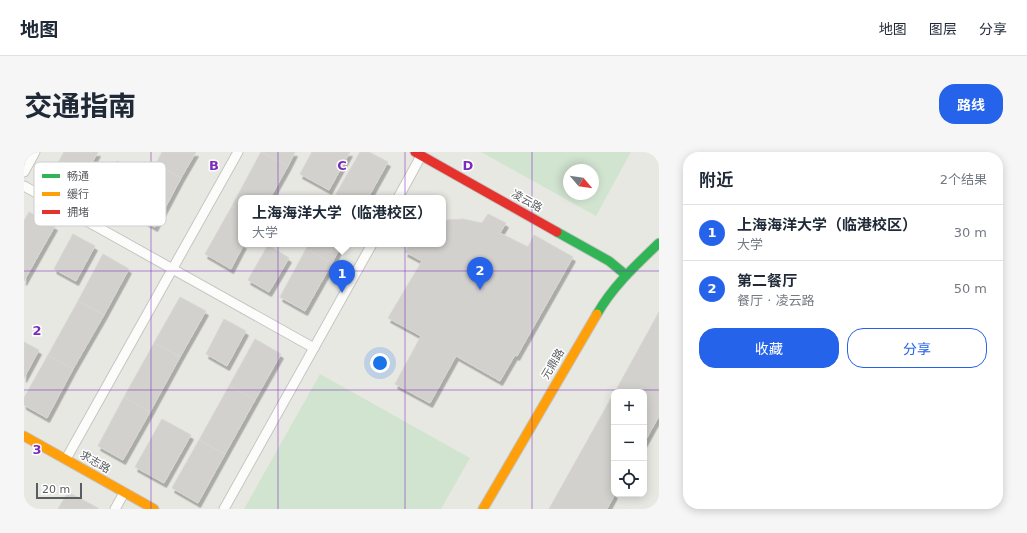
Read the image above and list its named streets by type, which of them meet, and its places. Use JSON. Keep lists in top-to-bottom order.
{
  "streets": {
    "street": ["凌云路", "元鼎路", "求志路"]
  },
  "crossings": [
    ["凌云路", "元鼎路"]
  ],
  "legend": ["畅通", "缓行", "拥堵"],
  "scale_bar": "20 m",
  "north": "bottom right",
  "page": {
    "header": "地图",
    "nav": ["地图", "图层", "分享"],
    "title": "交通指南",
    "buttons": [
      "路线",
      ["收藏", "分享"]
    ],
    "heading": ["附近", "2个结果"],
    "popup": ["上海海洋大学（临港校区）", "大学"],
    "list": [
      {
        "mark": "1",
        "name": "上海海洋大学（临港校区）",
        "note": "大学",
        "value": "30 m"
      },
      {
        "mark": "2",
        "name": "第二餐厅",
        "note": "餐厅 · 凌云路",
        "value": "50 m"
      }
    ],
    "pins": ["2", "1"],
    "map_buttons": ["+", "−"],
    "scale": "20 m"
  },
  "grid": {
    "columns": ["B", "C", "D"],
    "rows": ["2", "3"]
  }
}
